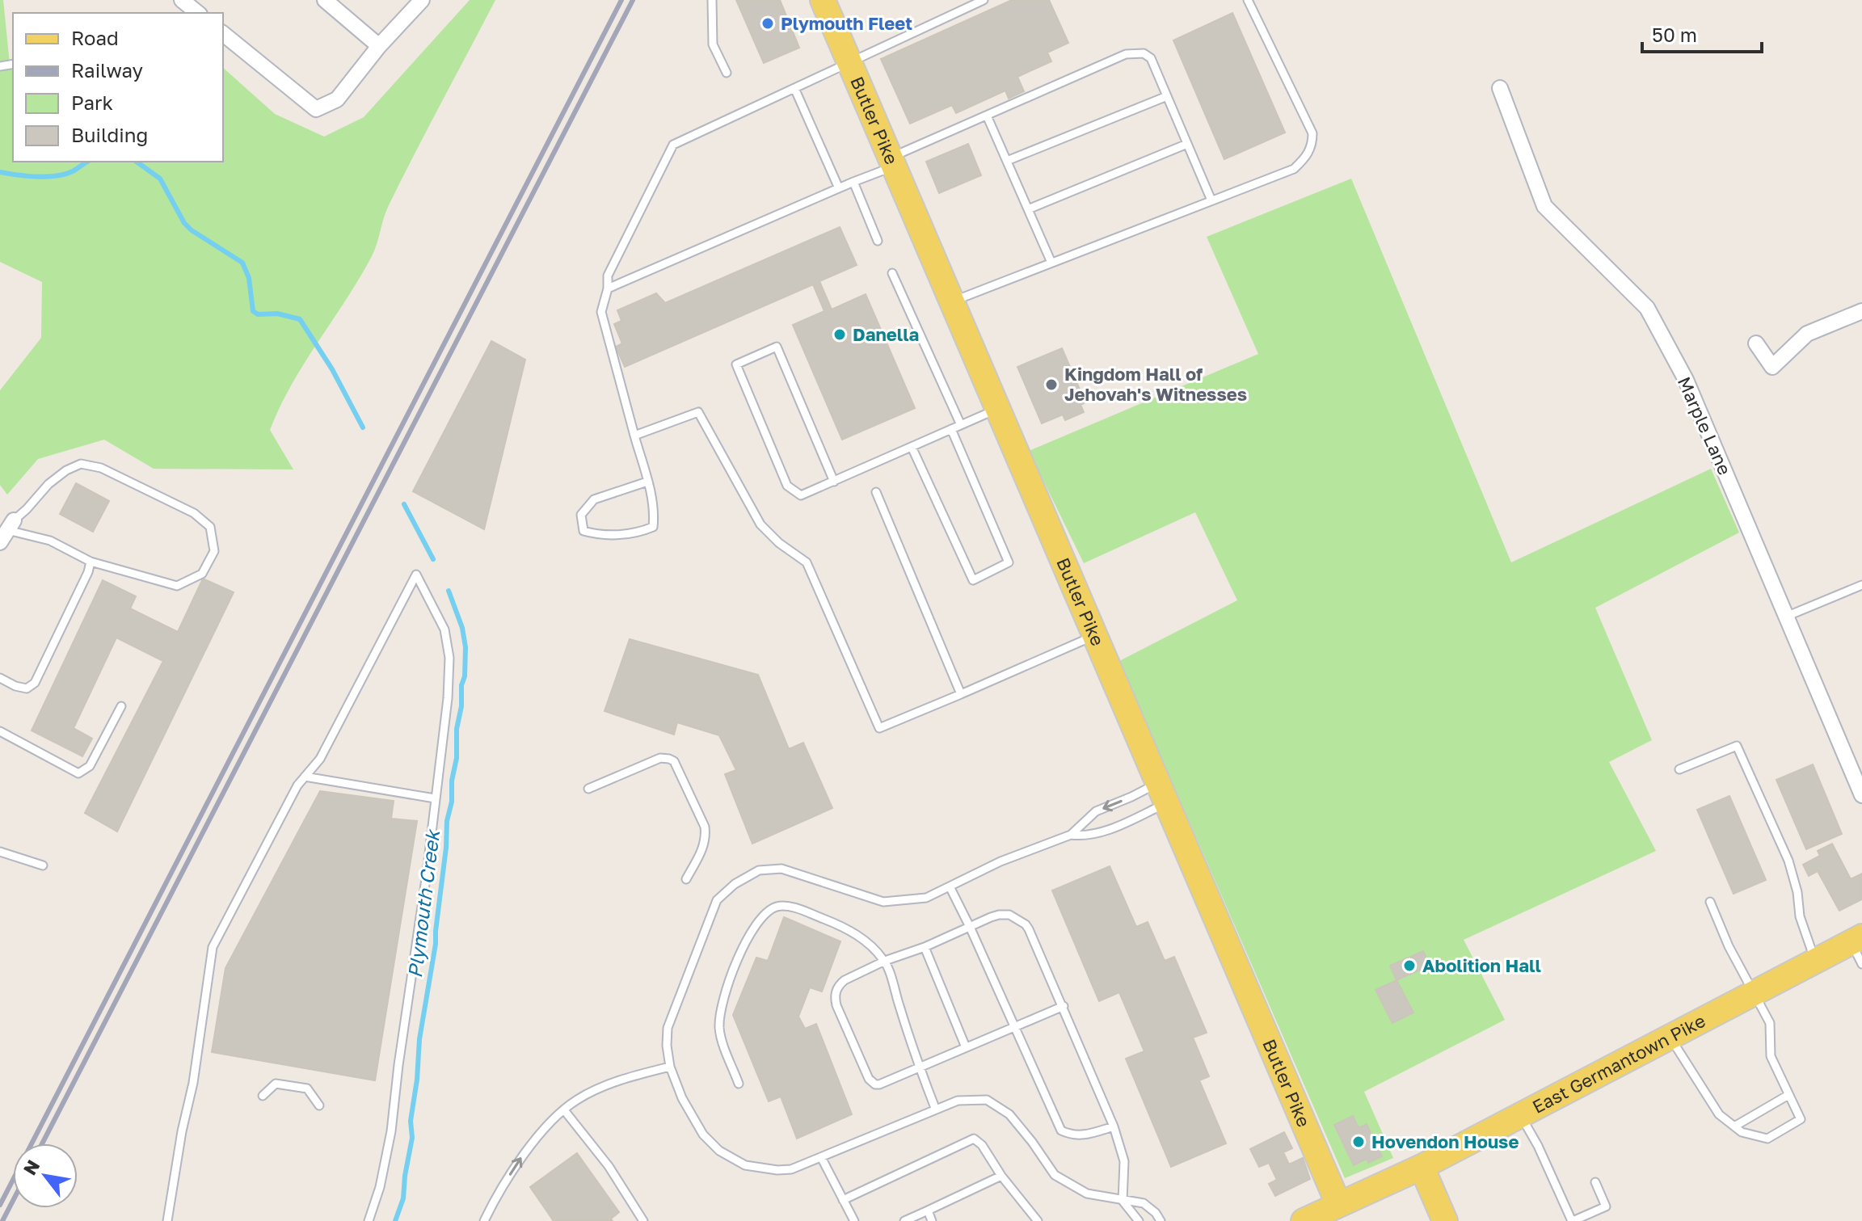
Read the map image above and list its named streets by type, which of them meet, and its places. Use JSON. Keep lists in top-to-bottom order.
{
  "streets": {
    "main road": ["Butler Pike", "East Germantown Pike"],
    "street": ["Marple Lane"]
  },
  "crossings": [
    ["Butler Pike", "East Germantown Pike"]
  ],
  "water": ["Plymouth Creek"],
  "places": [
    "Plymouth Fleet",
    "Danella",
    "Kingdom Hall of Jehovah's Witnesses",
    "Abolition Hall",
    "Hovendon House"
  ],
  "legend": [
    "Road",
    "Railway",
    "Park",
    "Building"
  ],
  "scale_bar": "50 m",
  "north": "top left"
}
